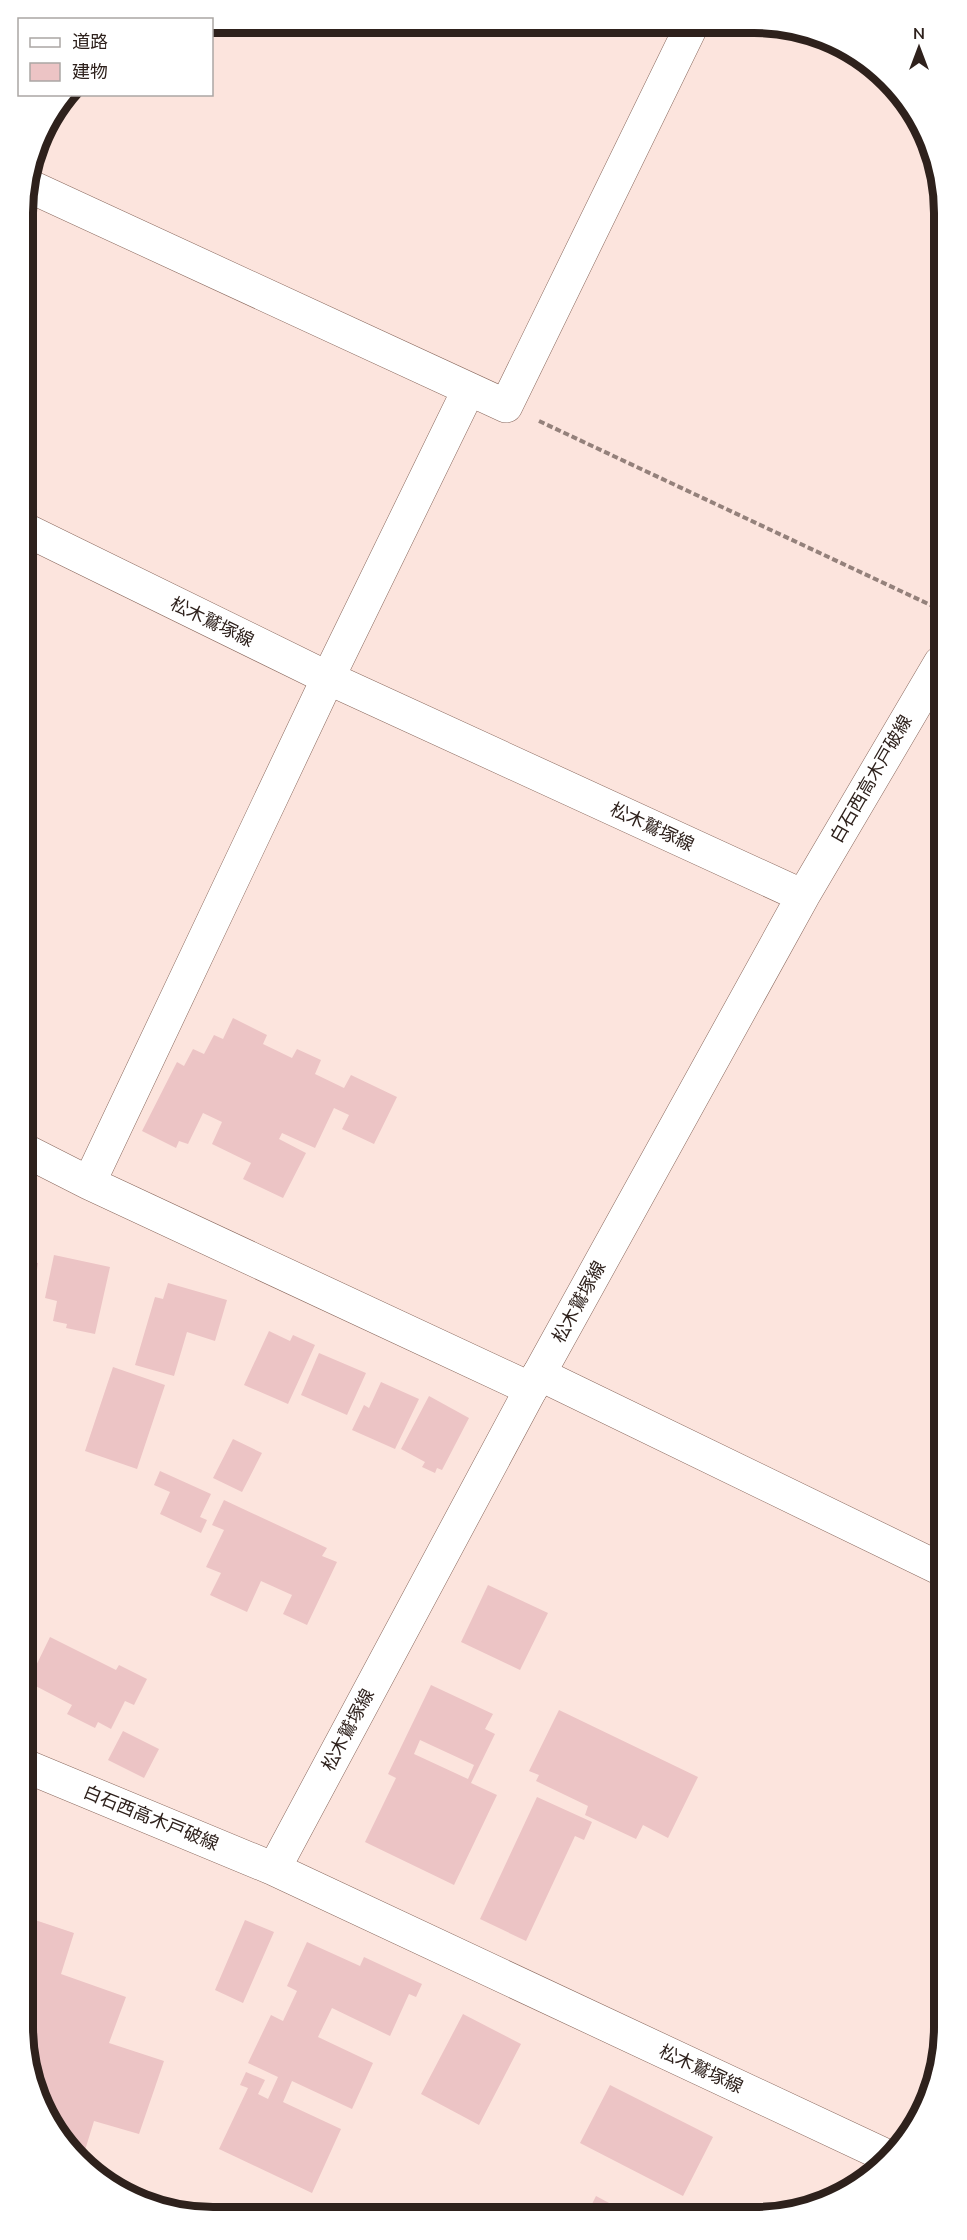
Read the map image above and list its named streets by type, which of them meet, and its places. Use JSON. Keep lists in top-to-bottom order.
{
  "streets": {
    "main road": ["松木鷲塚線", "白石西高木戸破線"]
  },
  "crossings": [
    ["松木鷲塚線", "白石西高木戸破線"]
  ],
  "legend": ["道路", "建物"],
  "north": "top"
}
